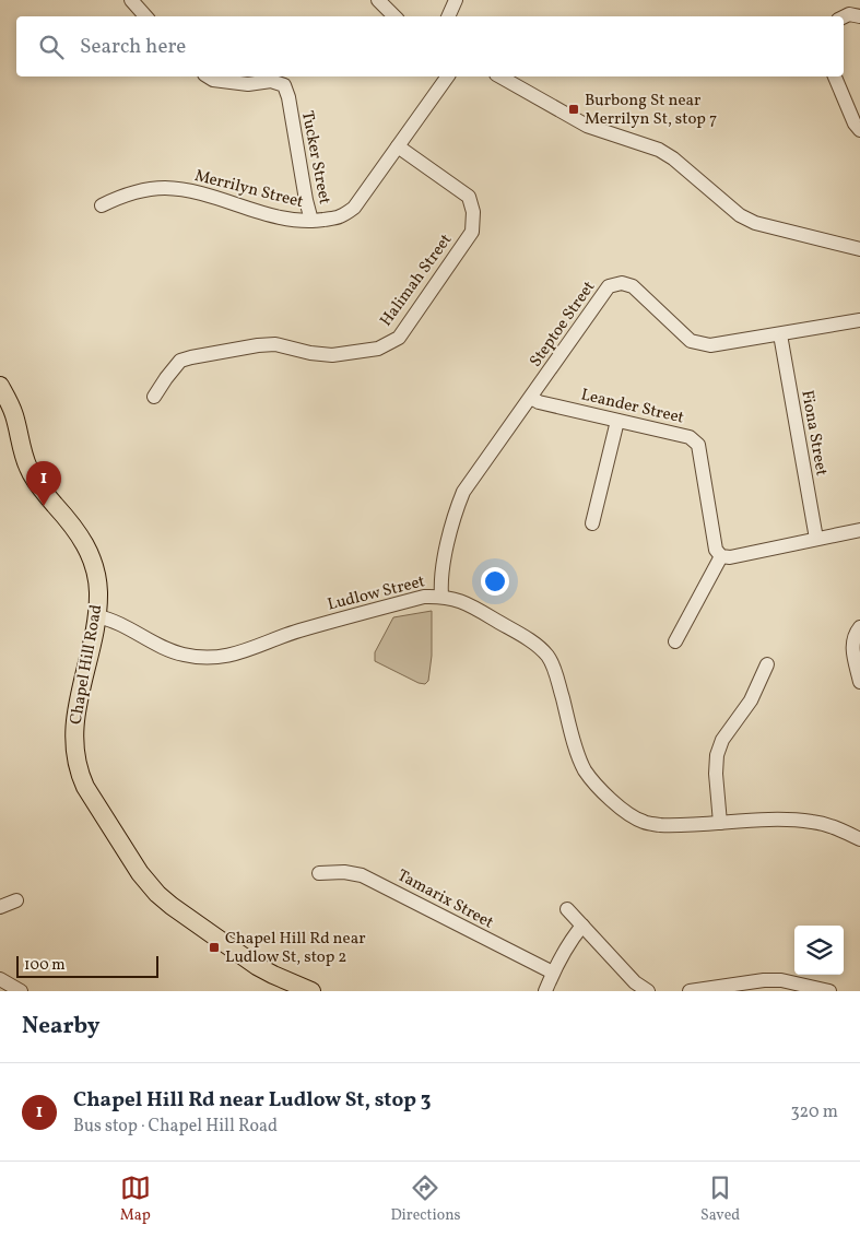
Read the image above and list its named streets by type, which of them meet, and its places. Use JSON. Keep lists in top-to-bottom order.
{
  "streets": {
    "main road": ["Chapel Hill Road"],
    "street": [
      "Tucker Street",
      "Merrilyn Street",
      "Halimah Street",
      "Steptoe Street",
      "Leander Street",
      "Fiona Street",
      "Ludlow Street",
      "Tamarix Street"
    ]
  },
  "crossings": [
    ["Tucker Street", "Merrilyn Street"],
    ["Merrilyn Street", "Halimah Street"],
    ["Steptoe Street", "Leander Street"],
    ["Steptoe Street", "Fiona Street"],
    ["Steptoe Street", "Ludlow Street"],
    ["Ludlow Street", "Chapel Hill Road"]
  ],
  "places": {
    "transit": ["Burbong St near Merrilyn St, stop 7", "Chapel Hill Rd near Ludlow St, stop 2"]
  },
  "scale_bar": "100 m",
  "page": {
    "search": "Search here",
    "pins": "1",
    "scale": "100 m",
    "heading": "Nearby",
    "list": [
      {
        "mark": "1",
        "name": "Chapel Hill Rd near Ludlow St, stop 3",
        "note": "Bus stop · Chapel Hill Road",
        "value": "320 m"
      }
    ],
    "nav": ["Map", "Directions", "Saved"]
  }
}
